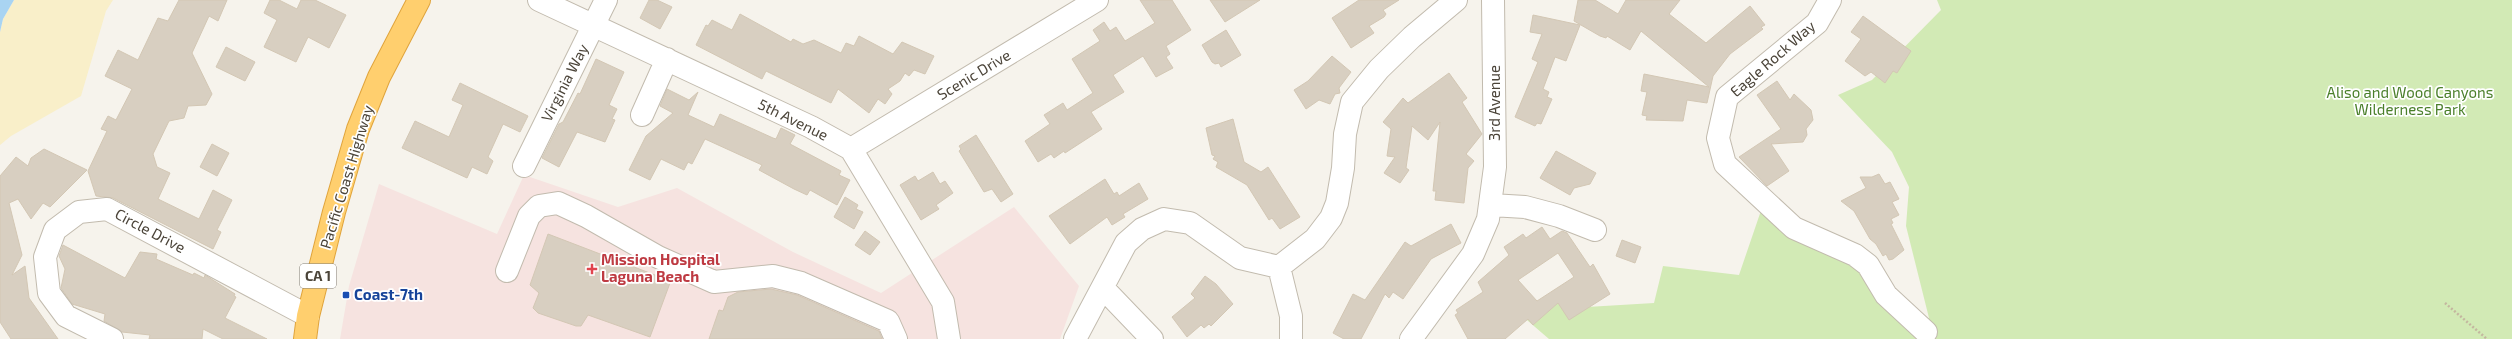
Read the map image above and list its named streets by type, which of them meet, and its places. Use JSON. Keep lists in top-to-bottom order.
{
  "streets": {
    "highway": ["Pacific Coast Highway", "CA 1"],
    "street": [
      "Eagle Rock Way",
      "Scenic Drive",
      "Virginia Way",
      "3rd Avenue",
      "5th Avenue",
      "Circle Drive"
    ]
  },
  "crossings": [
    ["Scenic Drive", "5th Avenue"],
    ["Virginia Way", "5th Avenue"],
    ["Pacific Coast Highway", "Circle Drive"]
  ],
  "parks": ["Aliso and Wood Canyons Wilderness Park"],
  "places": {
    "health": ["Mission Hospital Laguna Beach"],
    "transit": ["Coast-7th"]
  }
}
